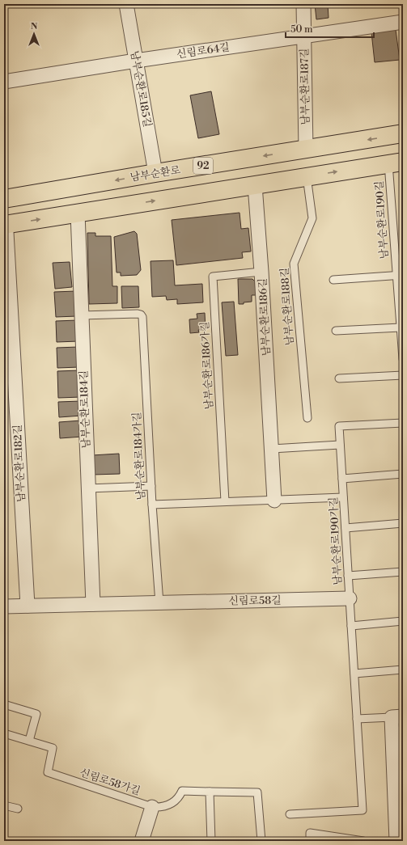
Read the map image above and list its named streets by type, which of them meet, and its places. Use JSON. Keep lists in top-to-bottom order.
{
  "streets": {
    "main road": ["92", "남부순환로"],
    "street": [
      "신림로64길",
      "남부순환로187길",
      "남부순환로185길",
      "남부순환로186길",
      "남부순환로184길",
      "남부순환로182길",
      "신림로58길"
    ],
    "lane": [
      "남부순환로190길",
      "남부순환로188길",
      "남부순환로186가길",
      "남부순환로184가길",
      "남부순환로190가길",
      "신림로58가길"
    ]
  },
  "crossings": [
    ["신림로64길", "남부순환로187길"],
    ["신림로64길", "남부순환로185길"],
    ["남부순환로187길", "남부순환로"],
    ["남부순환로185길", "남부순환로"],
    ["남부순환로186길", "남부순환로186가길"],
    ["남부순환로186길", "남부순환로184가길"],
    ["남부순환로186가길", "남부순환로184가길"],
    ["남부순환로184길", "남부순환로184가길"],
    ["남부순환로184길", "신림로58길"],
    ["남부순환로184가길", "남부순환로190가길"],
    ["남부순환로182길", "신림로58길"],
    ["남부순환로190가길", "신림로58길"]
  ],
  "scale_bar": "50 m",
  "north": "top"
}
